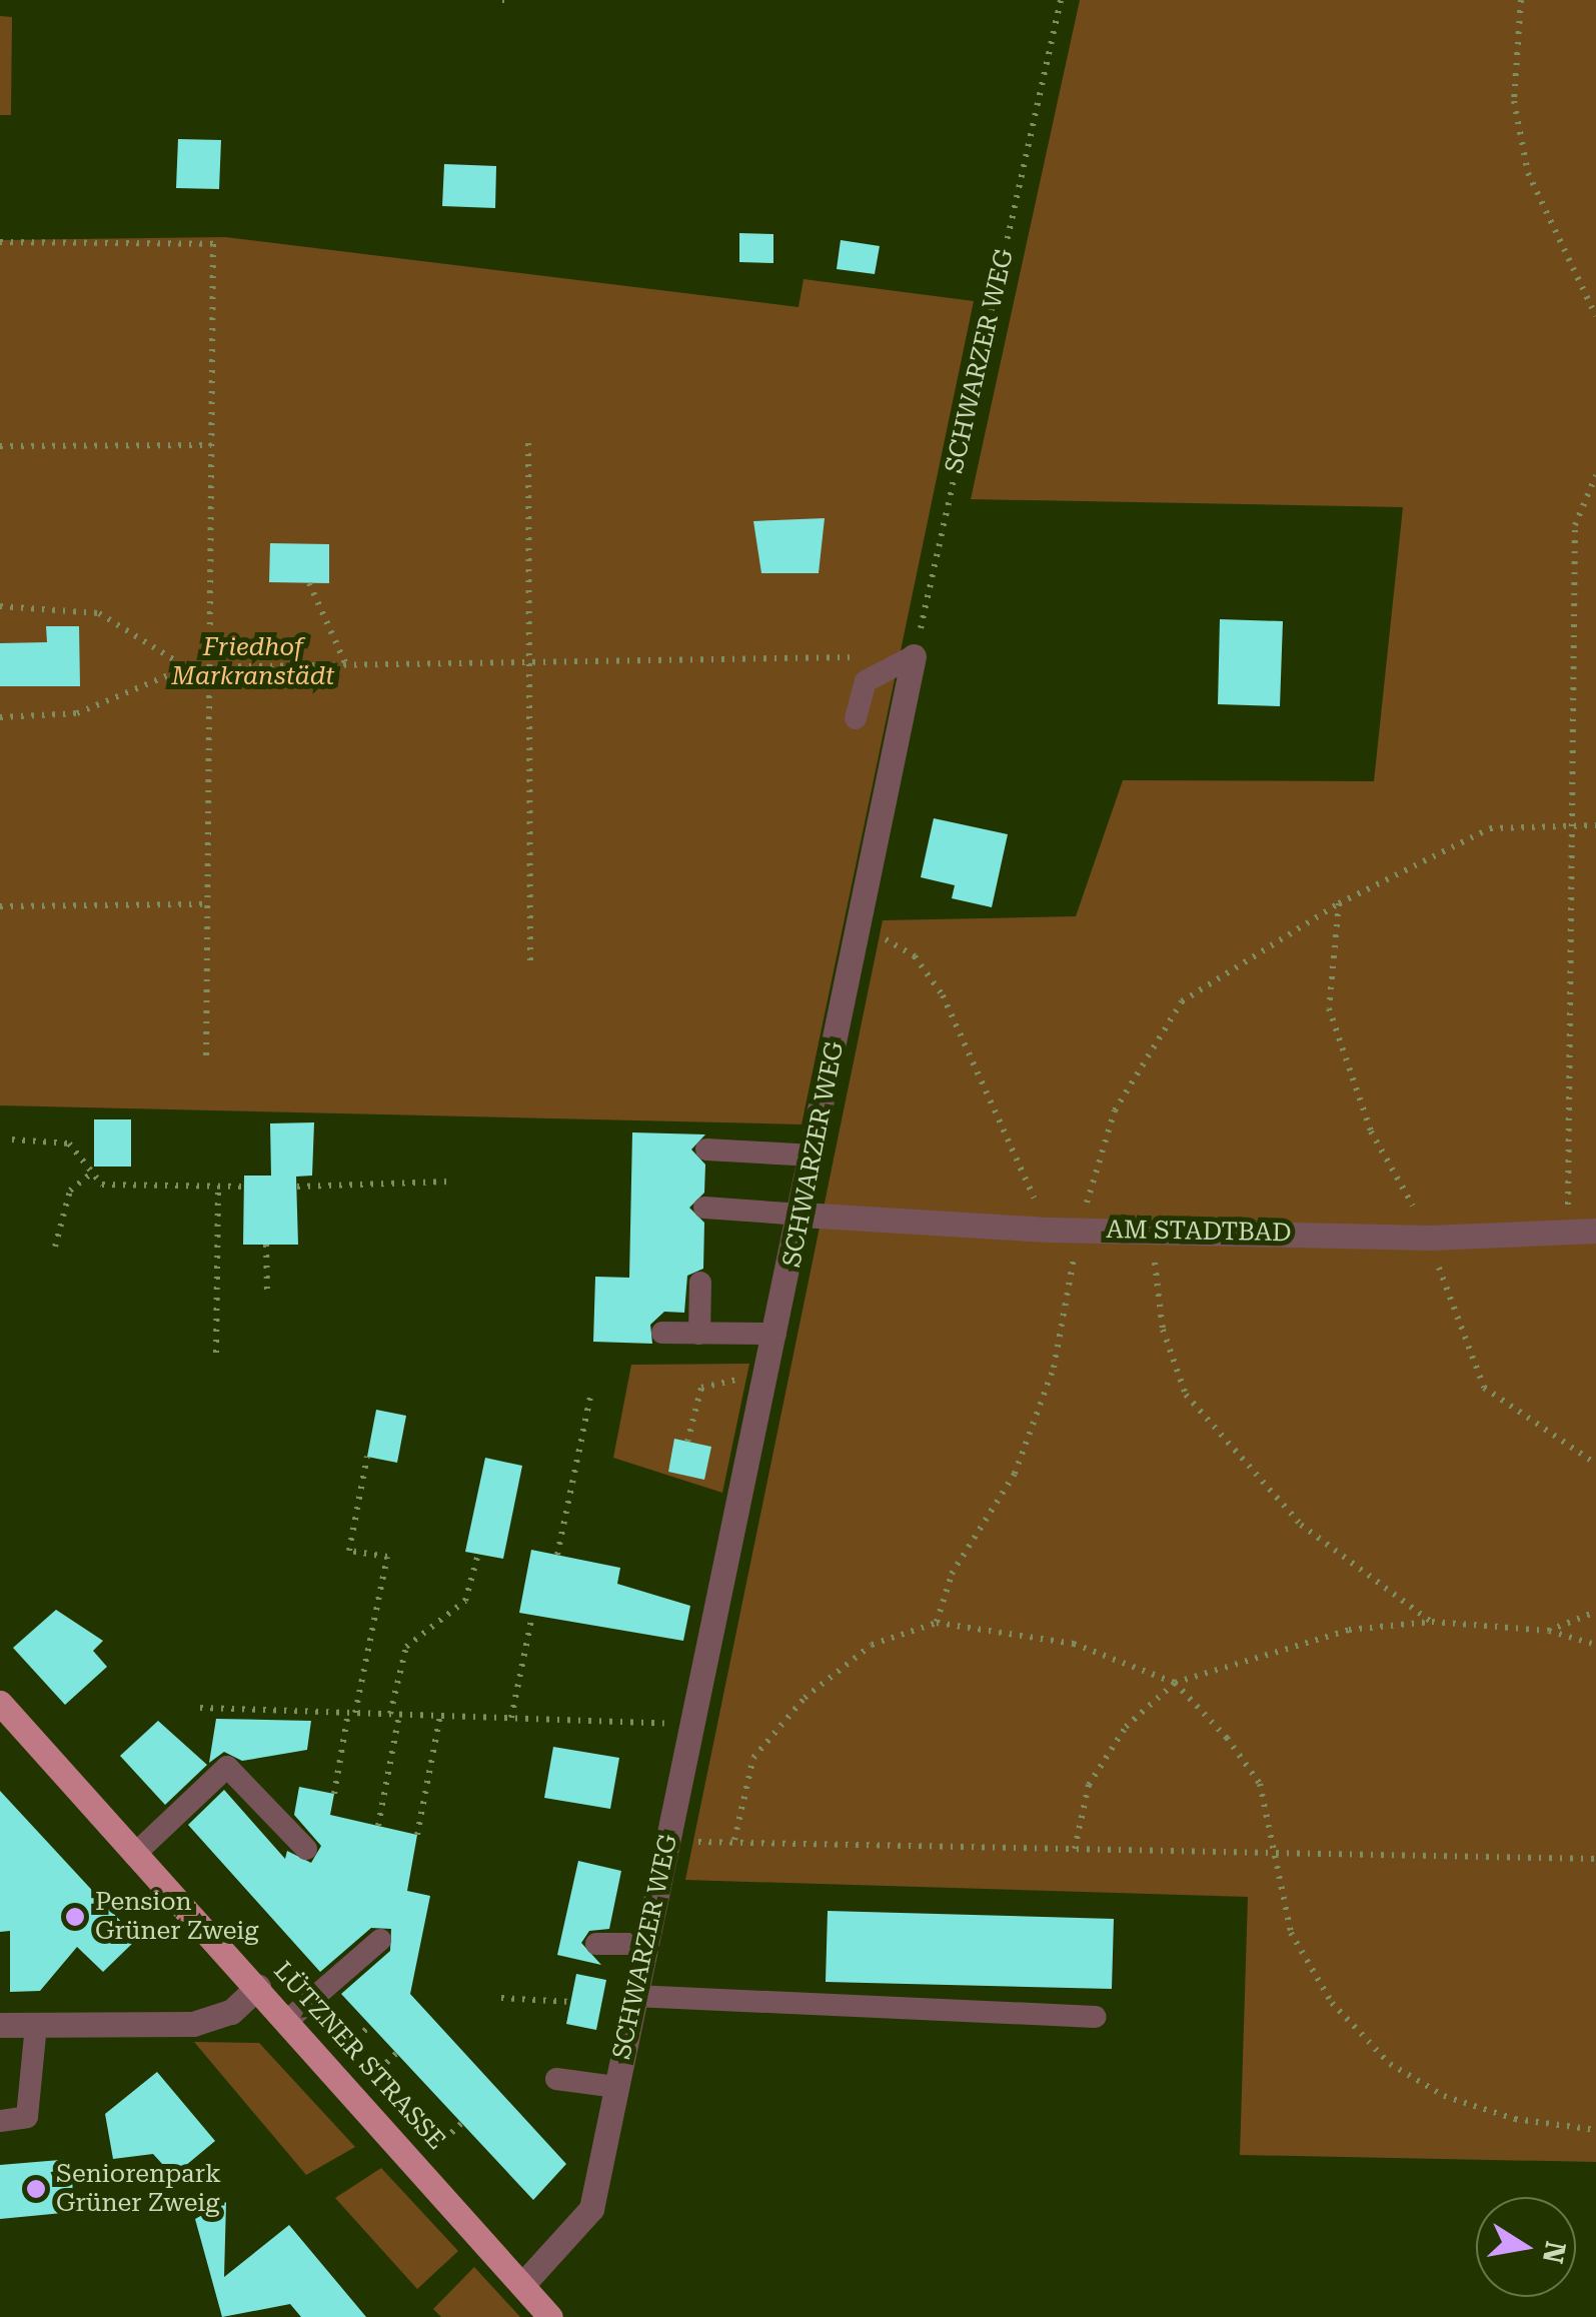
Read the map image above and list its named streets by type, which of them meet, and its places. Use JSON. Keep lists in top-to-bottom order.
{
  "streets": {
    "main road": ["LÜTZNER STRASSE"],
    "street": ["SCHWARZER WEG", "AM STADTBAD"]
  },
  "crossings": [
    ["SCHWARZER WEG", "AM STADTBAD"],
    ["SCHWARZER WEG", "LÜTZNER STRASSE"]
  ],
  "parks": ["Friedhof Markranstädt"],
  "places": ["Pension Grüner Zweig", "Seniorenpark Grüner Zweig"],
  "north": "right"
}
